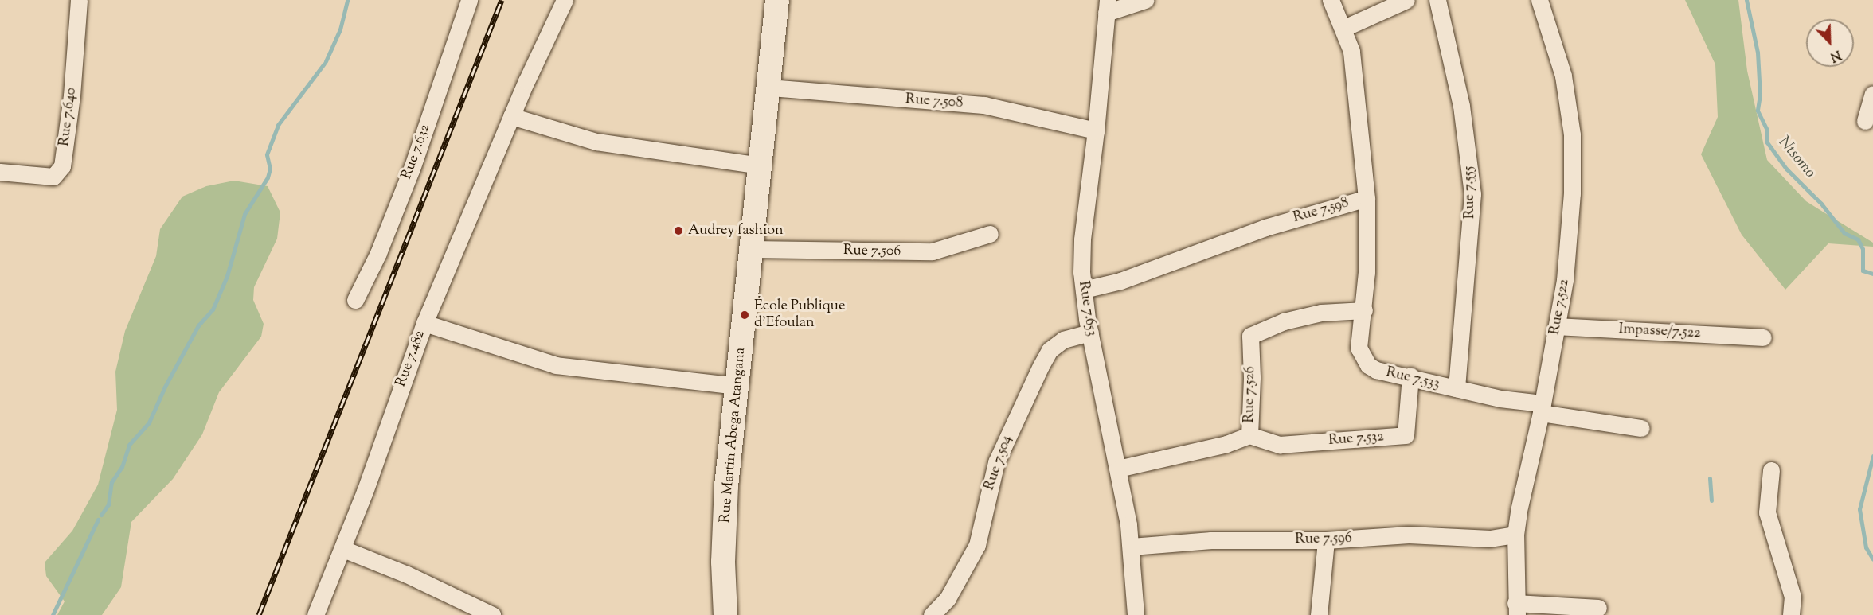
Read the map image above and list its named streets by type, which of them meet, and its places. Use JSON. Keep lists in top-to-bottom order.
{
  "streets": {
    "main road": ["Rue Martin Abega Atangana"],
    "street": [
      "Rue 7.508",
      "Rue 7.640",
      "Rue 7.632",
      "Rue 7.555",
      "Rue 7.598",
      "Rue 7.506",
      "Rue 7.522",
      "Rue 7.653",
      "Impasse/7.522",
      "Rue 7.482",
      "Rue 7.533",
      "Rue 7.526",
      "Rue 7.532",
      "Rue 7.504",
      "Rue 7.596"
    ]
  },
  "crossings": [
    ["Rue 7.508", "Rue 7.653"],
    ["Rue 7.508", "Rue Martin Abega Atangana"],
    ["Rue 7.555", "Rue 7.533"],
    ["Rue 7.598", "Rue 7.653"],
    ["Rue 7.598", "Rue 7.533"],
    ["Rue 7.506", "Rue Martin Abega Atangana"],
    ["Rue 7.522", "Impasse/7.522"],
    ["Rue 7.522", "Rue 7.533"],
    ["Rue 7.522", "Rue 7.596"],
    ["Rue 7.653", "Rue 7.526"],
    ["Rue 7.653", "Rue 7.504"],
    ["Rue 7.653", "Rue 7.596"],
    ["Rue 7.482", "Rue Martin Abega Atangana"],
    ["Rue 7.533", "Rue 7.526"],
    ["Rue 7.533", "Rue 7.532"],
    ["Rue 7.526", "Rue 7.532"]
  ],
  "water": ["Ntsomo"],
  "places": ["Audrey fashion", "École Publique d'Efoulan"],
  "north": "bottom right"
}
